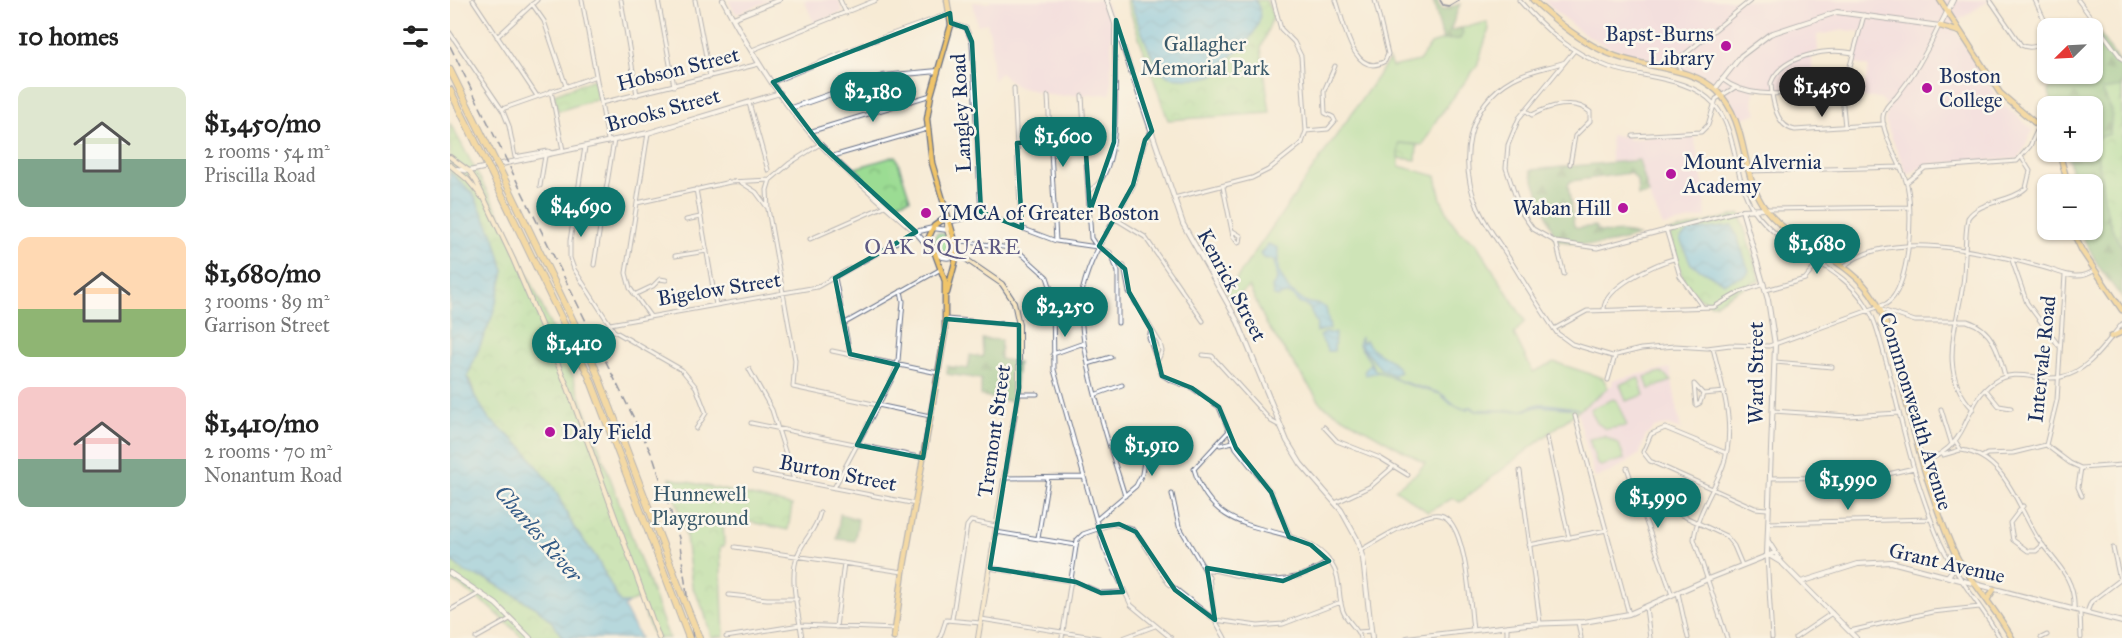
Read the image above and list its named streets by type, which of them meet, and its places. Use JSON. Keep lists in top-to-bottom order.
{
  "streets": {
    "main road": ["Commonwealth Avenue", "Tremont Street"],
    "street": [
      "Hobson Street",
      "Brooks Street",
      "Langley Road",
      "Kenrick Street",
      "Bigelow Street",
      "Intervale Road",
      "Ward Street",
      "Burton Street",
      "Grant Avenue"
    ]
  },
  "crossings": [
    ["Brooks Street", "Bigelow Street"],
    ["Ward Street", "Grant Avenue"],
    ["Commonwealth Avenue", "Grant Avenue"]
  ],
  "districts": ["OAK SQUARE"],
  "water": ["Charles River"],
  "parks": ["Gallagher Memorial Park", "Hunnewell Playground"],
  "places": [
    "Bapst-Burns Library",
    "Boston College",
    "Mount Alvernia Academy",
    "Waban Hill",
    "YMCA of Greater Boston",
    "Daly Field"
  ],
  "north": "bottom left",
  "page": {
    "heading": "10 homes",
    "map_buttons": ["+", "−"],
    "price": [
      "$1,450",
      "$2,180",
      "$1,600",
      "$4,690",
      "$1,680",
      "$2,250",
      "$1,410",
      "$1,910",
      "$1,990",
      "$1,990"
    ],
    "list": [
      {
        "name": "$1,450/mo",
        "note": "2 rooms · 54 m² · Priscilla Road"
      },
      {
        "name": "$1,680/mo",
        "note": "3 rooms · 89 m² · Garrison Street"
      },
      {
        "name": "$1,410/mo",
        "note": "2 rooms · 70 m² · Nonantum Road"
      }
    ]
  }
}
